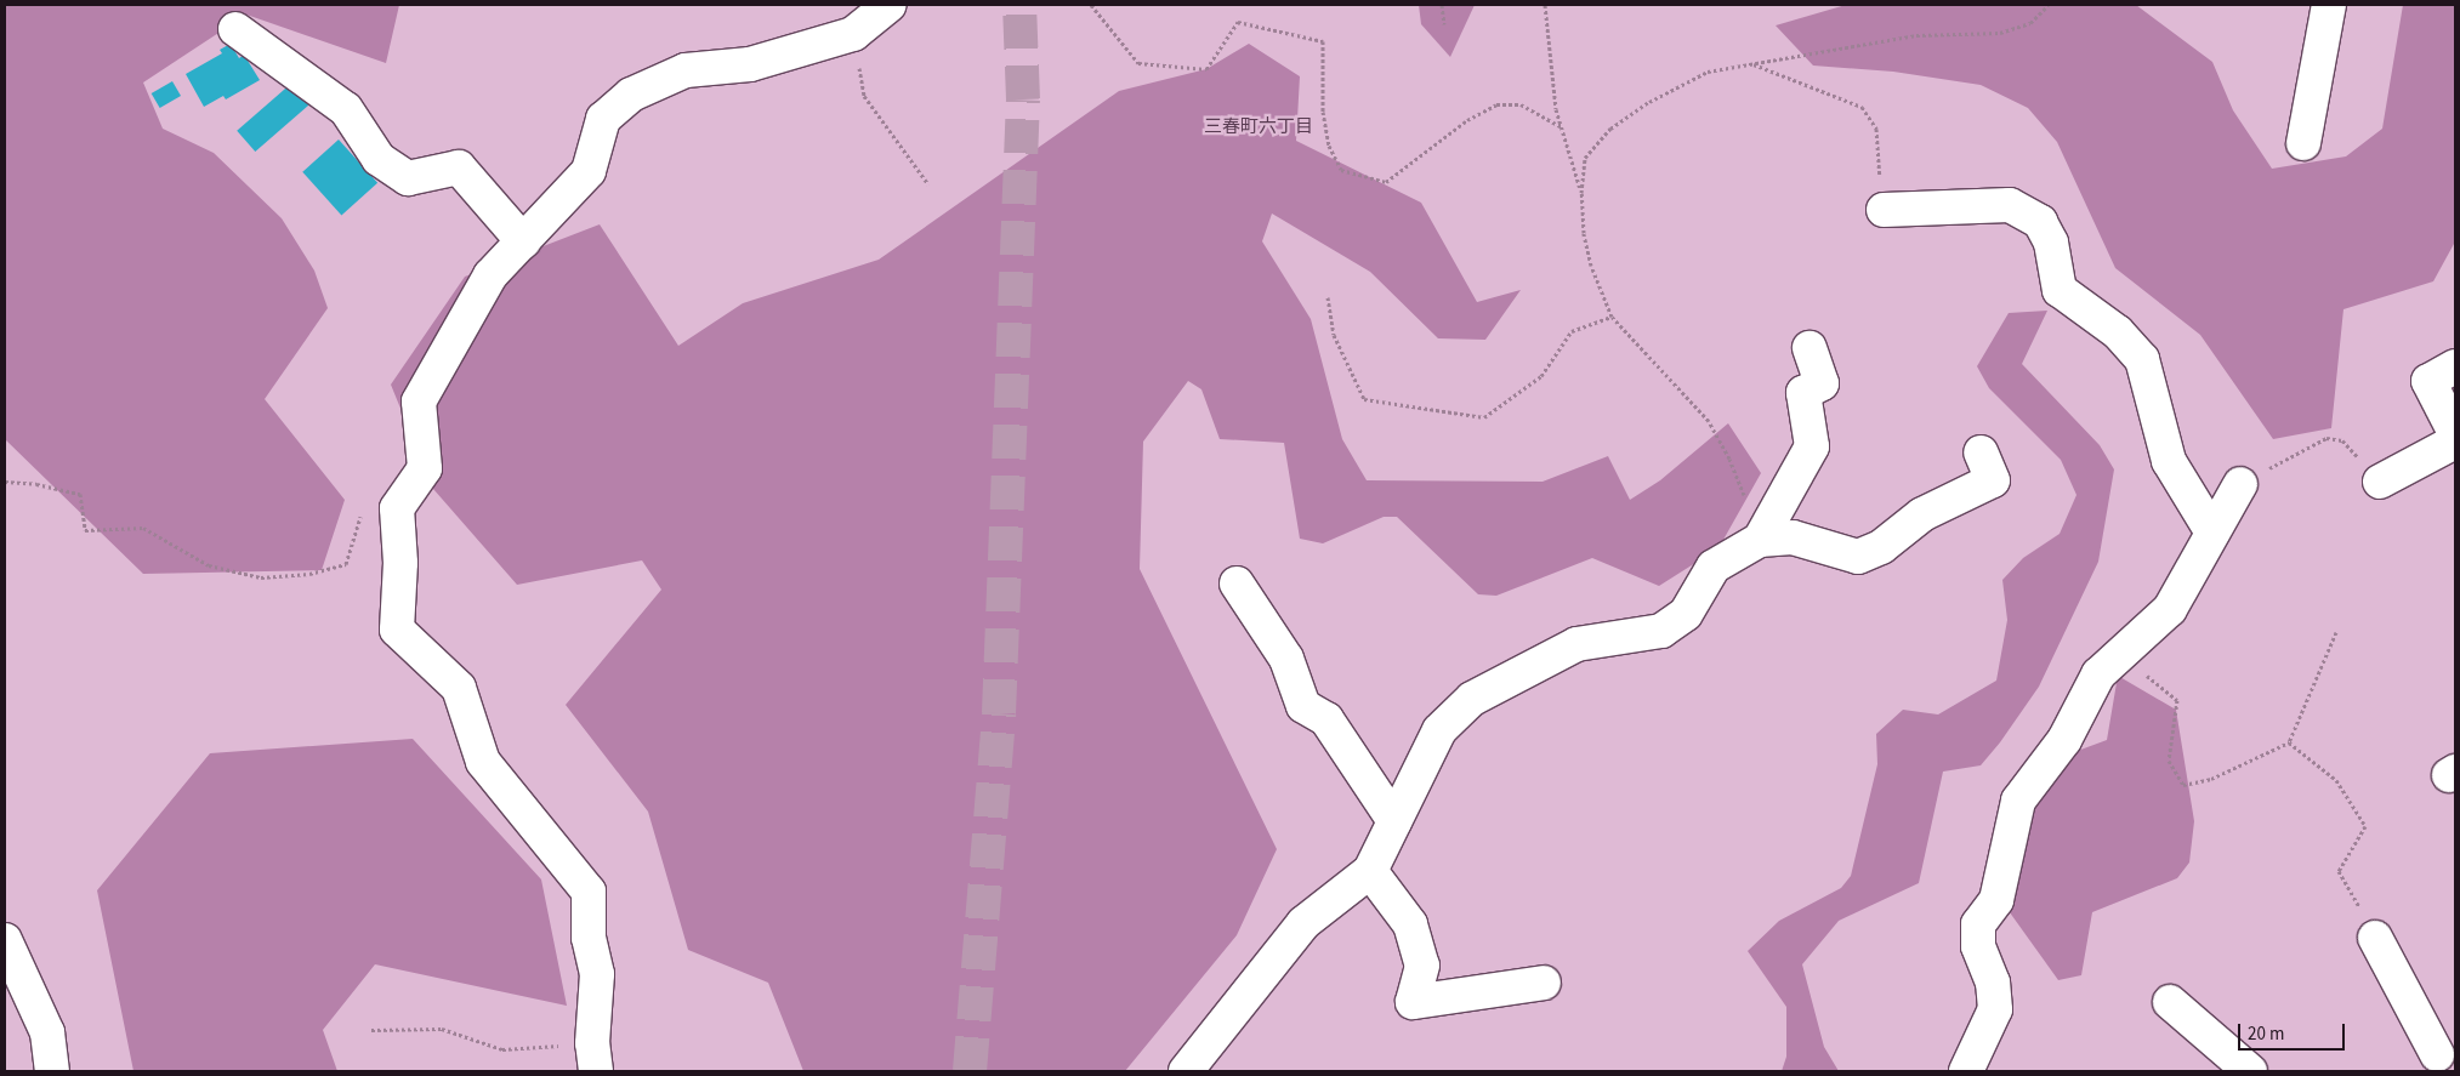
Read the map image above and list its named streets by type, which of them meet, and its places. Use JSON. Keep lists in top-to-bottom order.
{
  "districts": ["三春町六丁目"],
  "scale_bar": "20 m"
}
